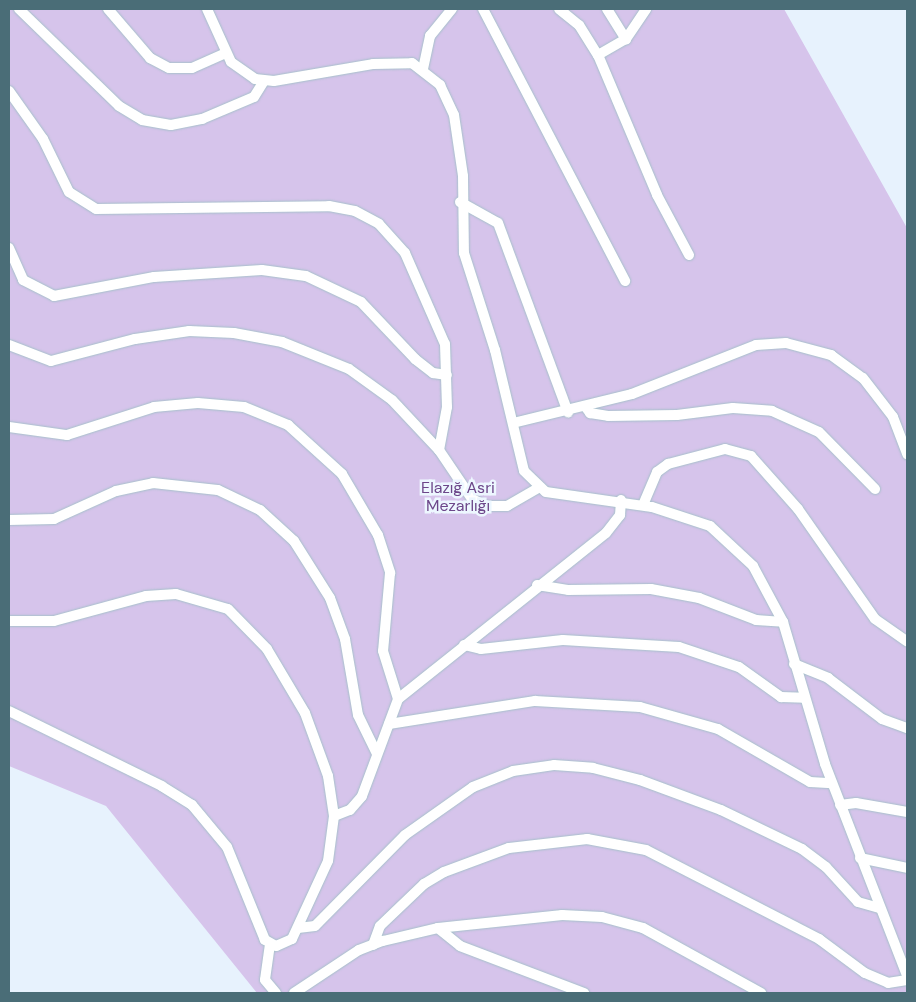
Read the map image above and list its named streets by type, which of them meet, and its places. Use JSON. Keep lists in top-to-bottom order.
{
  "parks": ["Elazığ Asri Mezarlığı"]
}
